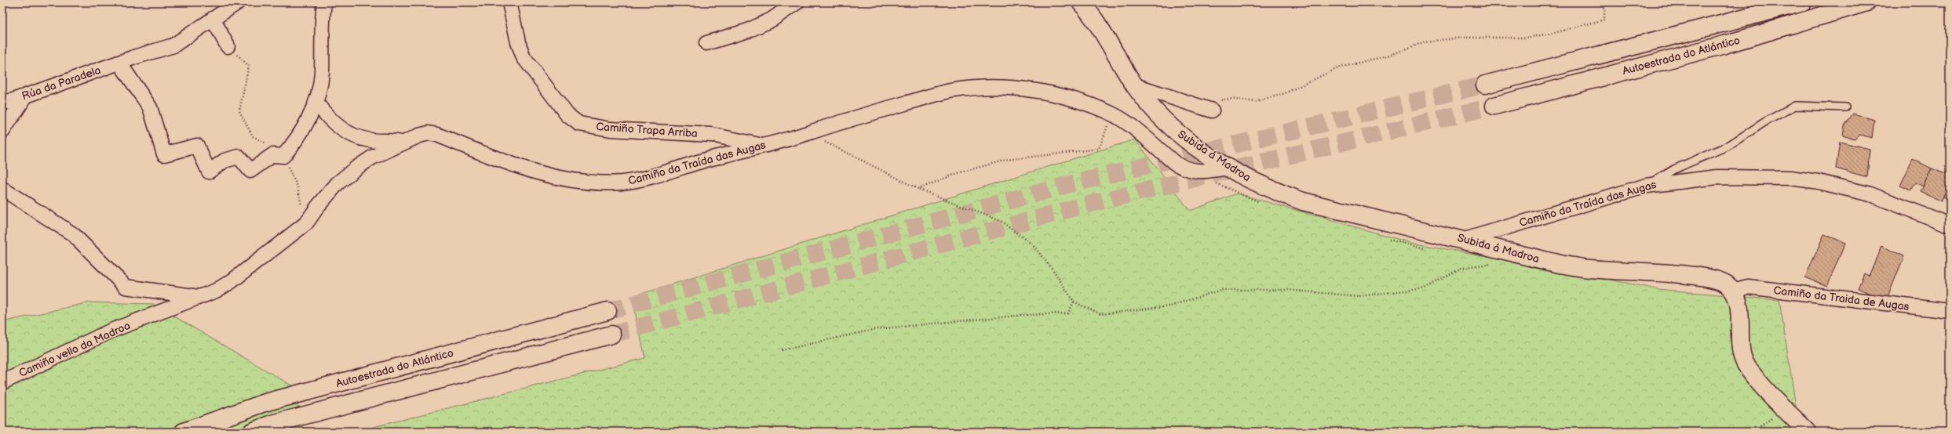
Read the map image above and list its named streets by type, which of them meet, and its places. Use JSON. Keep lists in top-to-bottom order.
{
  "streets": {
    "main road": ["Autoestrada do Atlántico", "Subida á Madroa"],
    "street": [
      "Rúa da Paradela",
      "Camiño Trapa Arriba",
      "Camiño da Traída das Augas",
      "Camiño da Traida de Augas",
      "Camiño vello da Madroa"
    ]
  },
  "crossings": [
    ["Camiño Trapa Arriba", "Camiño da Traída das Augas"],
    ["Subida á Madroa", "Camiño da Traída das Augas"],
    ["Subida á Madroa", "Camiño da Traida de Augas"],
    ["Camiño da Traída das Augas", "Camiño vello da Madroa"]
  ]
}
